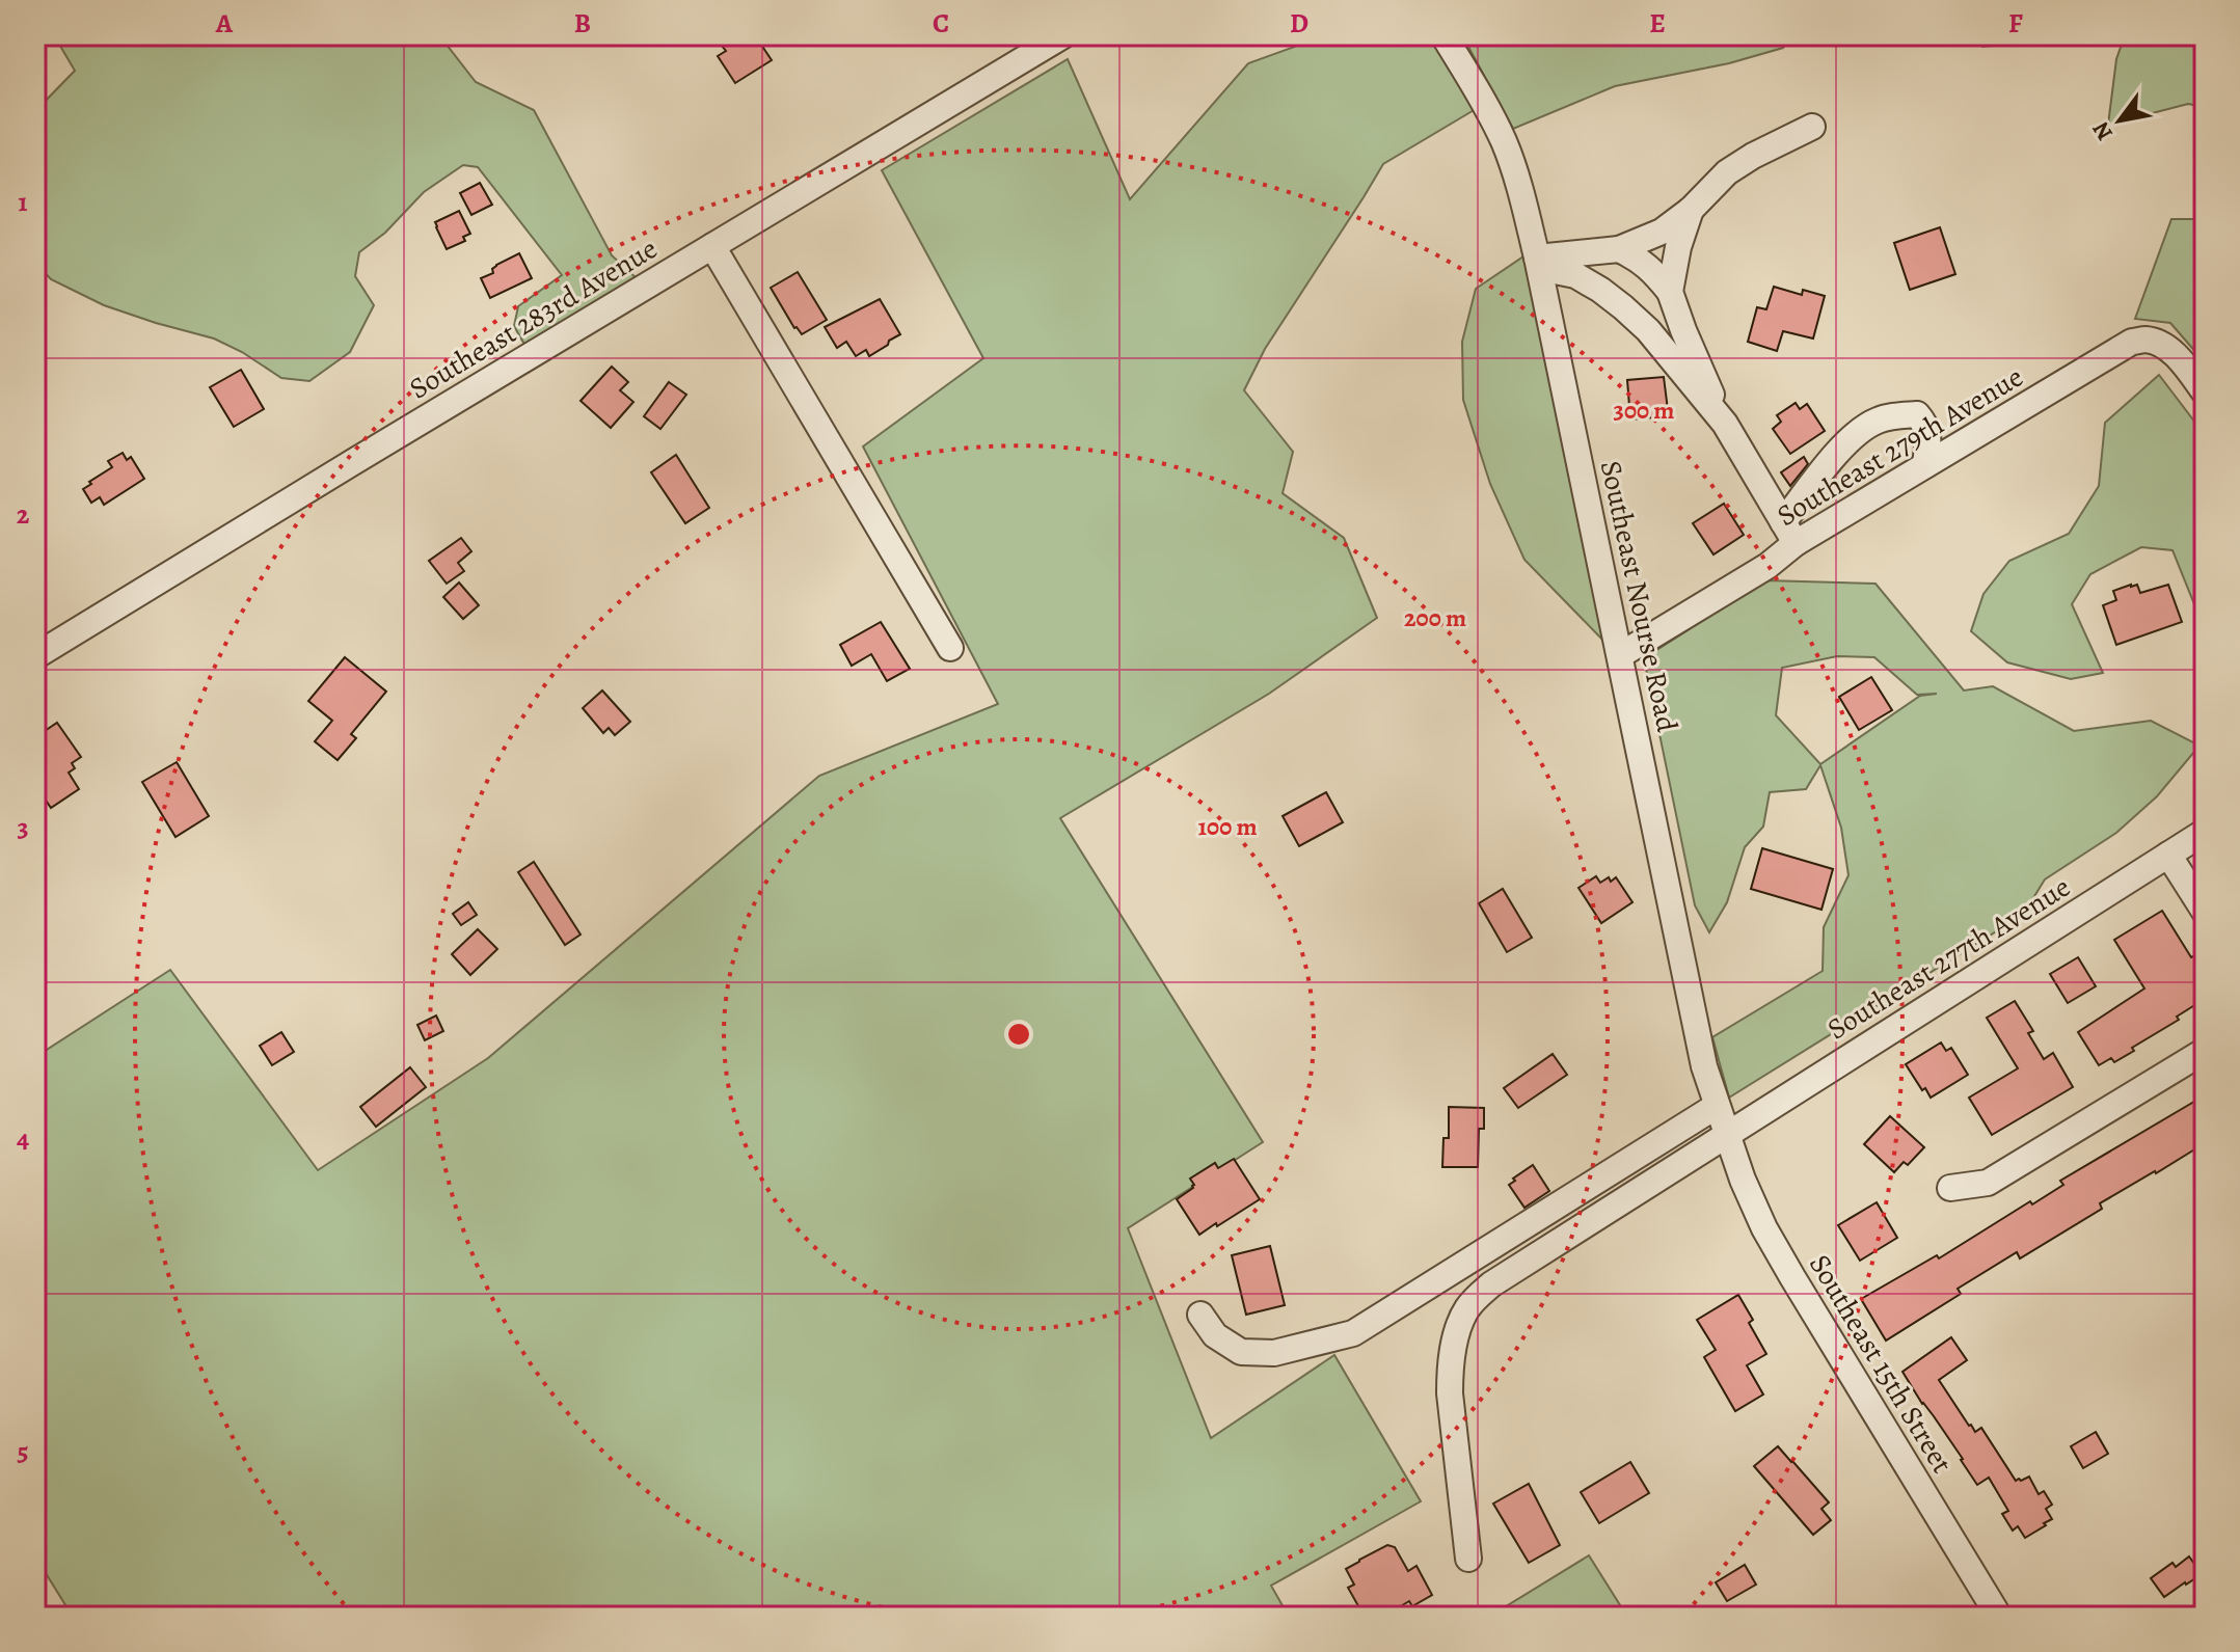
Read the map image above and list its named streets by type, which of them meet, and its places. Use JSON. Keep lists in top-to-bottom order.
{
  "streets": {
    "street": [
      "Southeast 283rd Avenue",
      "Southeast 279th Avenue",
      "Southeast Nourse Road",
      "Southeast 277th Avenue",
      "Southeast 15th Street"
    ]
  },
  "crossings": [
    ["Southeast 279th Avenue", "Southeast Nourse Road"],
    ["Southeast Nourse Road", "Southeast 277th Avenue"],
    ["Southeast Nourse Road", "Southeast 15th Street"],
    ["Southeast 277th Avenue", "Southeast 15th Street"]
  ],
  "north": "bottom left",
  "grid": {
    "columns": [
      "A",
      "B",
      "C",
      "D",
      "E",
      "F"
    ],
    "rows": [
      "1",
      "2",
      "3",
      "4",
      "5"
    ]
  },
  "rings": ["300 m", "200 m", "100 m"]
}
